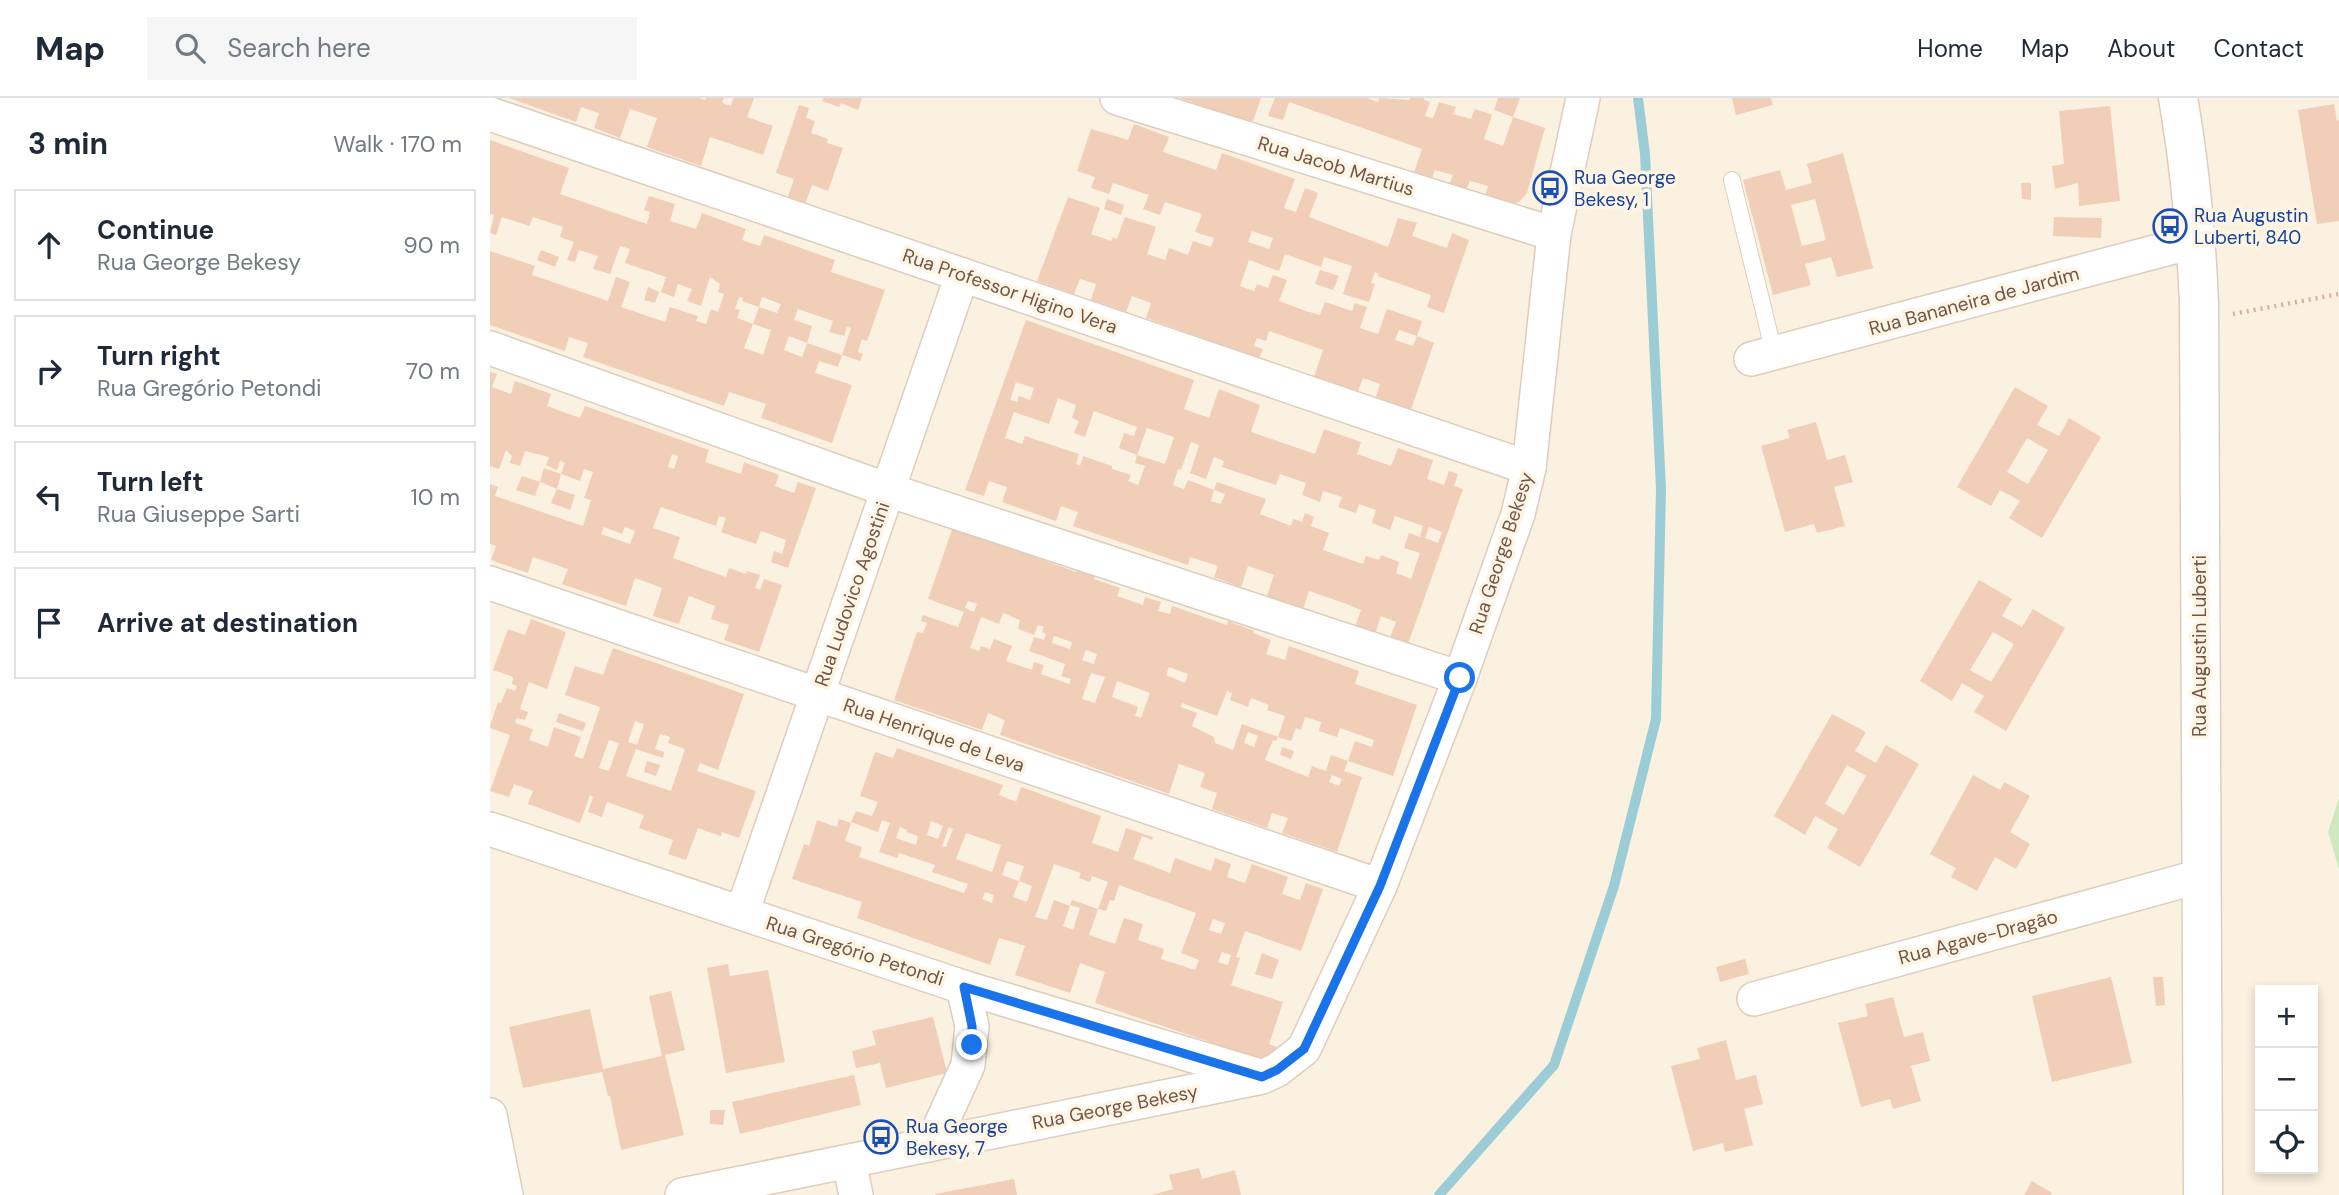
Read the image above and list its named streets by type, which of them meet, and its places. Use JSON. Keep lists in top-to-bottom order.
{
  "streets": {
    "street": [
      "Rua Jacob Martius",
      "Rua Professor Higino Vera",
      "Rua Bananeira de Jardim",
      "Rua George Bekesy",
      "Rua Ludovico Agostini",
      "Rua Augustin Luberti",
      "Rua Henrique de Leva",
      "Rua Agave-Dragão",
      "Rua Gregório Petondi"
    ]
  },
  "crossings": [
    ["Rua Jacob Martius", "Rua George Bekesy"],
    ["Rua Professor Higino Vera", "Rua George Bekesy"],
    ["Rua Professor Higino Vera", "Rua Ludovico Agostini"],
    ["Rua Bananeira de Jardim", "Rua Augustin Luberti"],
    ["Rua George Bekesy", "Rua Henrique de Leva"],
    ["Rua George Bekesy", "Rua Gregório Petondi"],
    ["Rua Ludovico Agostini", "Rua Henrique de Leva"],
    ["Rua Ludovico Agostini", "Rua Gregório Petondi"],
    ["Rua Augustin Luberti", "Rua Agave-Dragão"]
  ],
  "places": {
    "bus stop": ["Rua George Bekesy, 1", "Rua Augustin Luberti, 840", "Rua George Bekesy, 7"]
  },
  "page": {
    "header": "Map",
    "search": "Search here",
    "nav": [
      "Home",
      "Map",
      "About",
      "Contact"
    ],
    "heading": ["3 min", "Walk · 170 m"],
    "list": [
      ["Continue", "Rua George Bekesy", "90 m"],
      ["Turn right", "Rua Gregório Petondi", "70 m"],
      ["Turn left", "Rua Giuseppe Sarti", "10 m"],
      "Arrive at destination"
    ],
    "map_buttons": ["+", "−"]
  }
}
